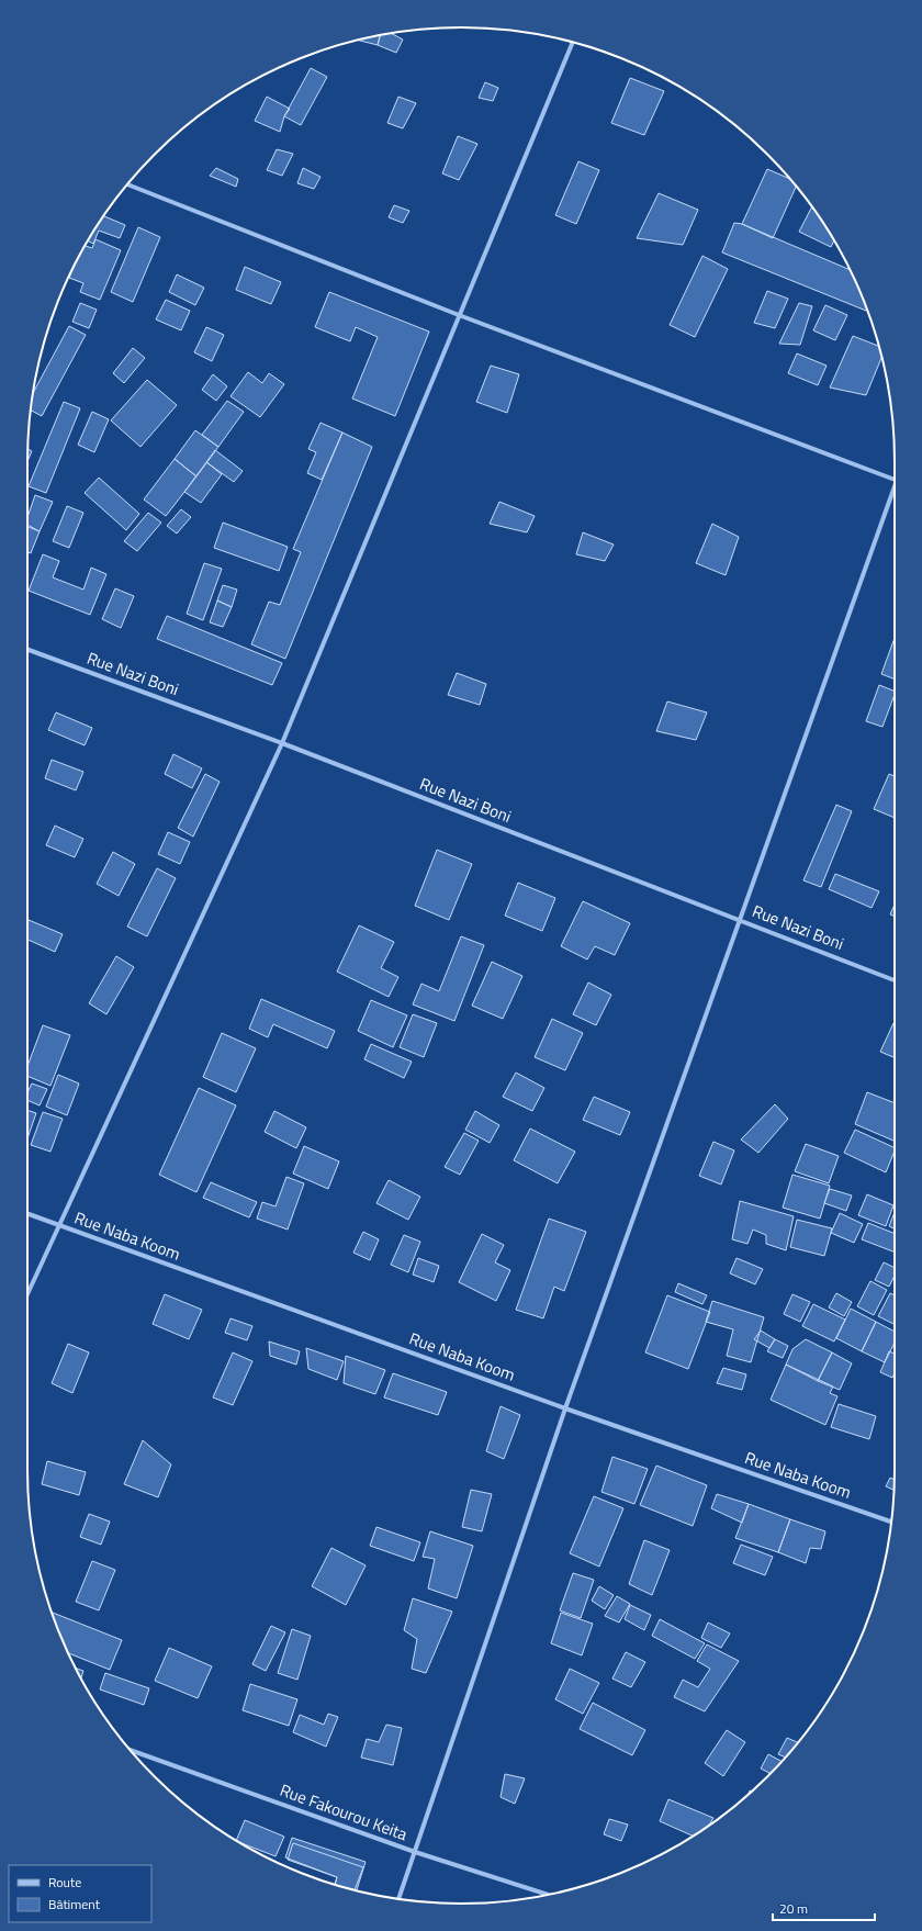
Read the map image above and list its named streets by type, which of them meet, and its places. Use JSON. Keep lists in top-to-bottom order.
{
  "streets": {
    "street": ["Rue Nazi Boni", "Rue Naba Koom", "Rue Fakourou Keita"]
  },
  "legend": ["Route", "Bâtiment"],
  "scale_bar": "20 m"
}
